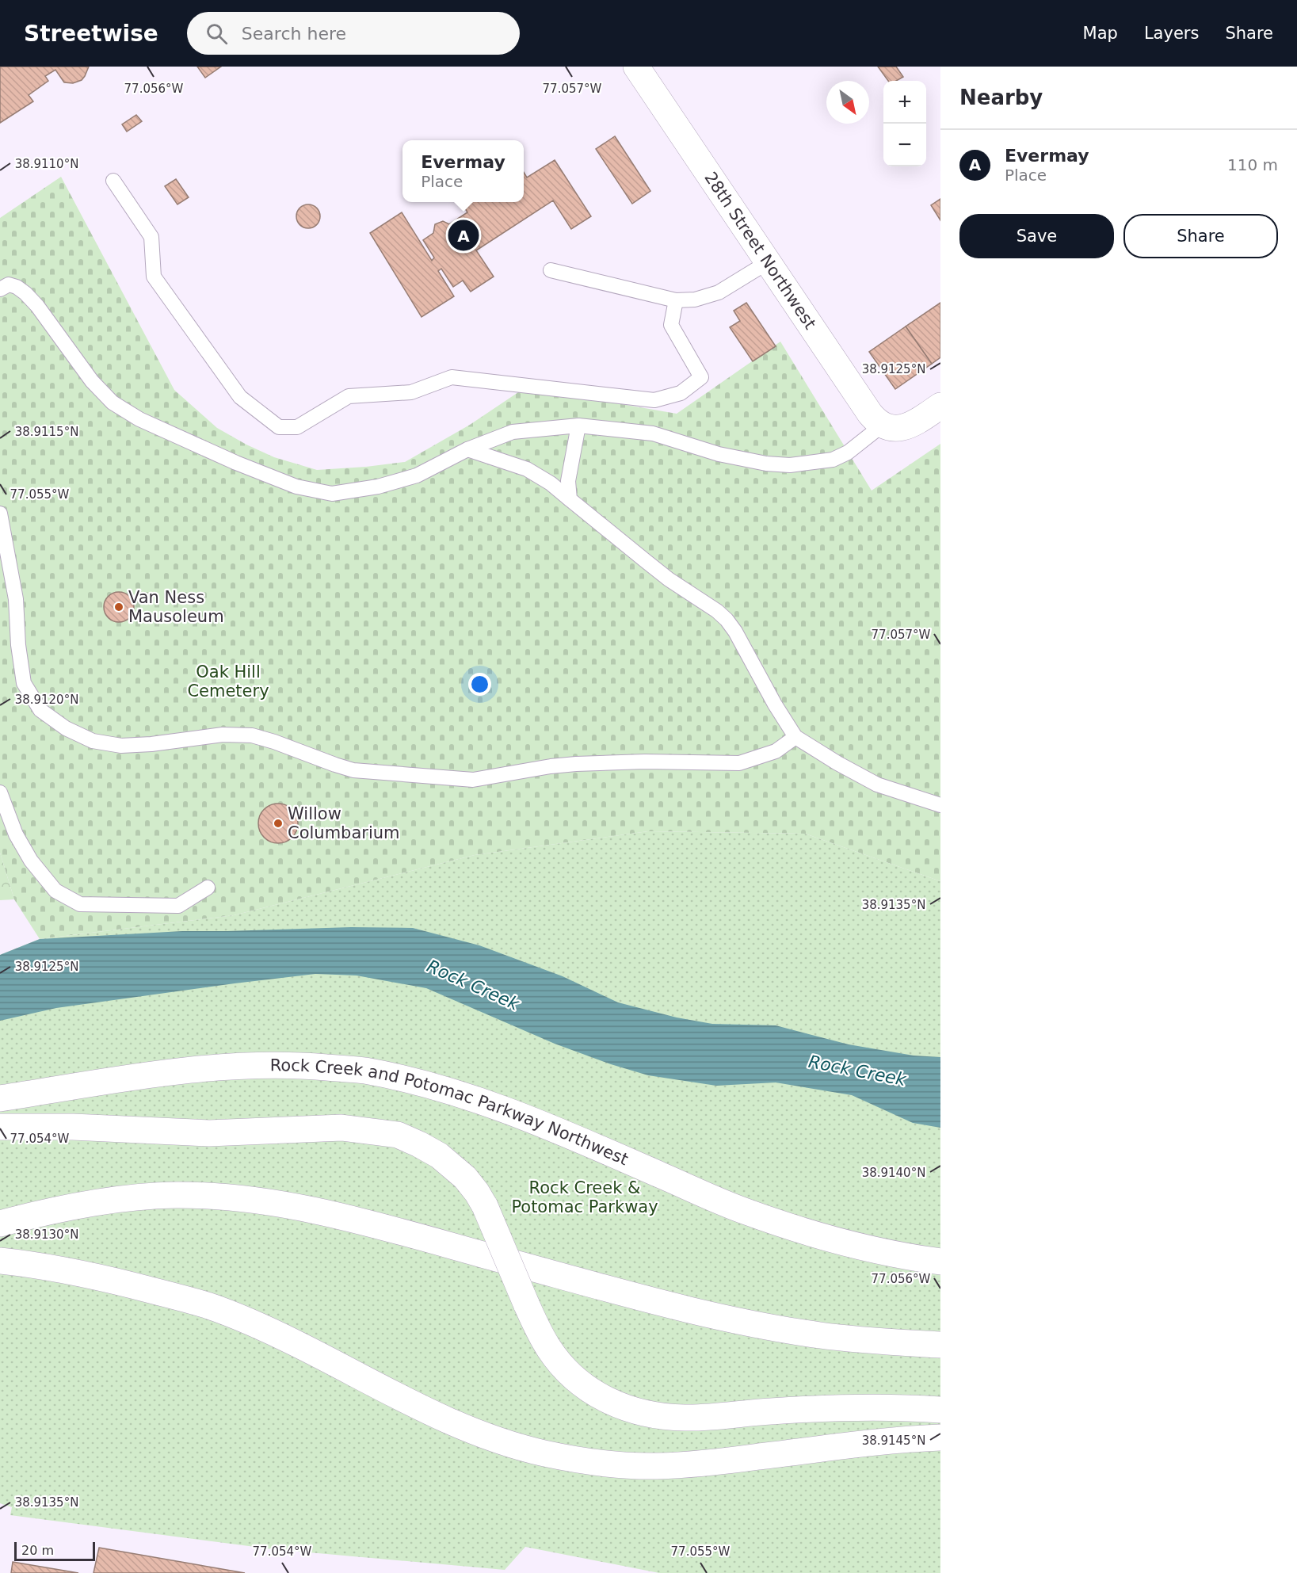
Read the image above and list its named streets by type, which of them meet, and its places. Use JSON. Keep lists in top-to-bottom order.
{
  "streets": {
    "main road": ["28th Street Northwest", "Rock Creek and Potomac Parkway Northwest"]
  },
  "water": ["Rock Creek"],
  "parks": ["Oak Hill Cemetery", "Rock Creek & Potomac Parkway"],
  "places": ["Van Ness Mausoleum", "Willow Columbarium"],
  "scale_bar": "20 m",
  "north": "bottom right",
  "page": {
    "header": "Streetwise",
    "search": "Search here",
    "nav": ["Map", "Layers", "Share"],
    "heading": "Nearby",
    "map_buttons": ["+", "−"],
    "list": [
      {
        "mark": "A",
        "name": "Evermay",
        "note": "Place",
        "value": "110 m"
      }
    ],
    "popup": ["Evermay", "Place"],
    "buttons": ["Save", "Share"],
    "pins": "A",
    "scale": "20 m"
  },
  "coordinates": [
    "77.056°W",
    "77.057°W",
    "38.9110°N",
    "38.9125°N",
    "38.9115°N",
    "77.055°W",
    "38.9120°N",
    "38.9135°N",
    "77.054°W",
    "38.9140°N",
    "38.9130°N",
    "38.9145°N"
  ]
}
